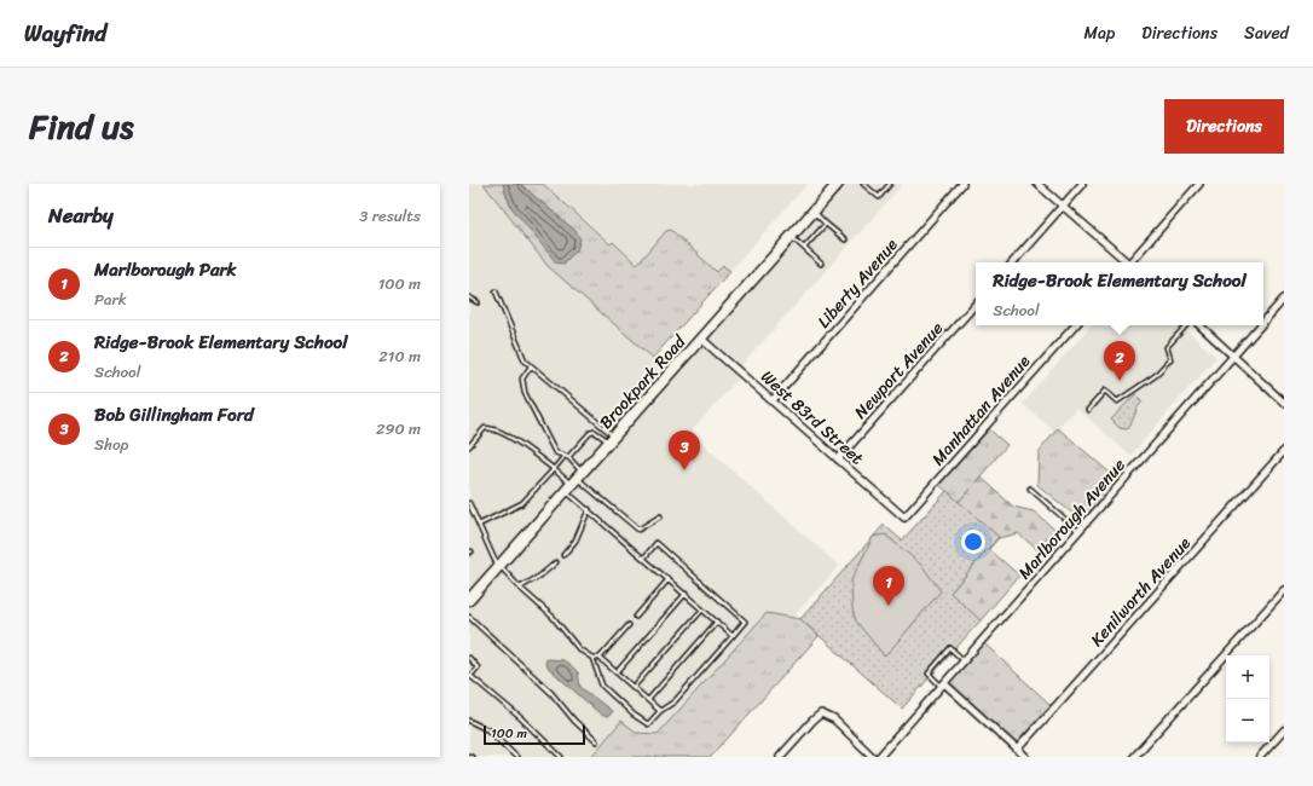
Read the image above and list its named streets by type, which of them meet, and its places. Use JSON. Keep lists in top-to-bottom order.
{
  "streets": {
    "main road": ["Brookpark Road"],
    "street": [
      "Liberty Avenue",
      "Newport Avenue",
      "Manhattan Avenue",
      "West 83rd Street",
      "Marlborough Avenue",
      "Kenilworth Avenue"
    ]
  },
  "crossings": [
    ["Liberty Avenue", "West 83rd Street"],
    ["Newport Avenue", "West 83rd Street"],
    ["Brookpark Road", "West 83rd Street"],
    ["Manhattan Avenue", "West 83rd Street"]
  ],
  "scale_bar": "100 m",
  "page": {
    "header": "Wayfind",
    "nav": ["Map", "Directions", "Saved"],
    "title": "Find us",
    "buttons": "Directions",
    "heading": ["Nearby", "3 results"],
    "list": [
      {
        "mark": "1",
        "name": "Marlborough Park",
        "note": "Park",
        "value": "100 m"
      },
      {
        "mark": "2",
        "name": "Ridge-Brook Elementary School",
        "note": "School",
        "value": "210 m"
      },
      {
        "mark": "3",
        "name": "Bob Gillingham Ford",
        "note": "Shop",
        "value": "290 m"
      }
    ],
    "popup": ["Ridge-Brook Elementary School", "School"],
    "pins": ["2", "3", "1"],
    "map_buttons": ["+", "−"],
    "scale": "100 m"
  }
}
